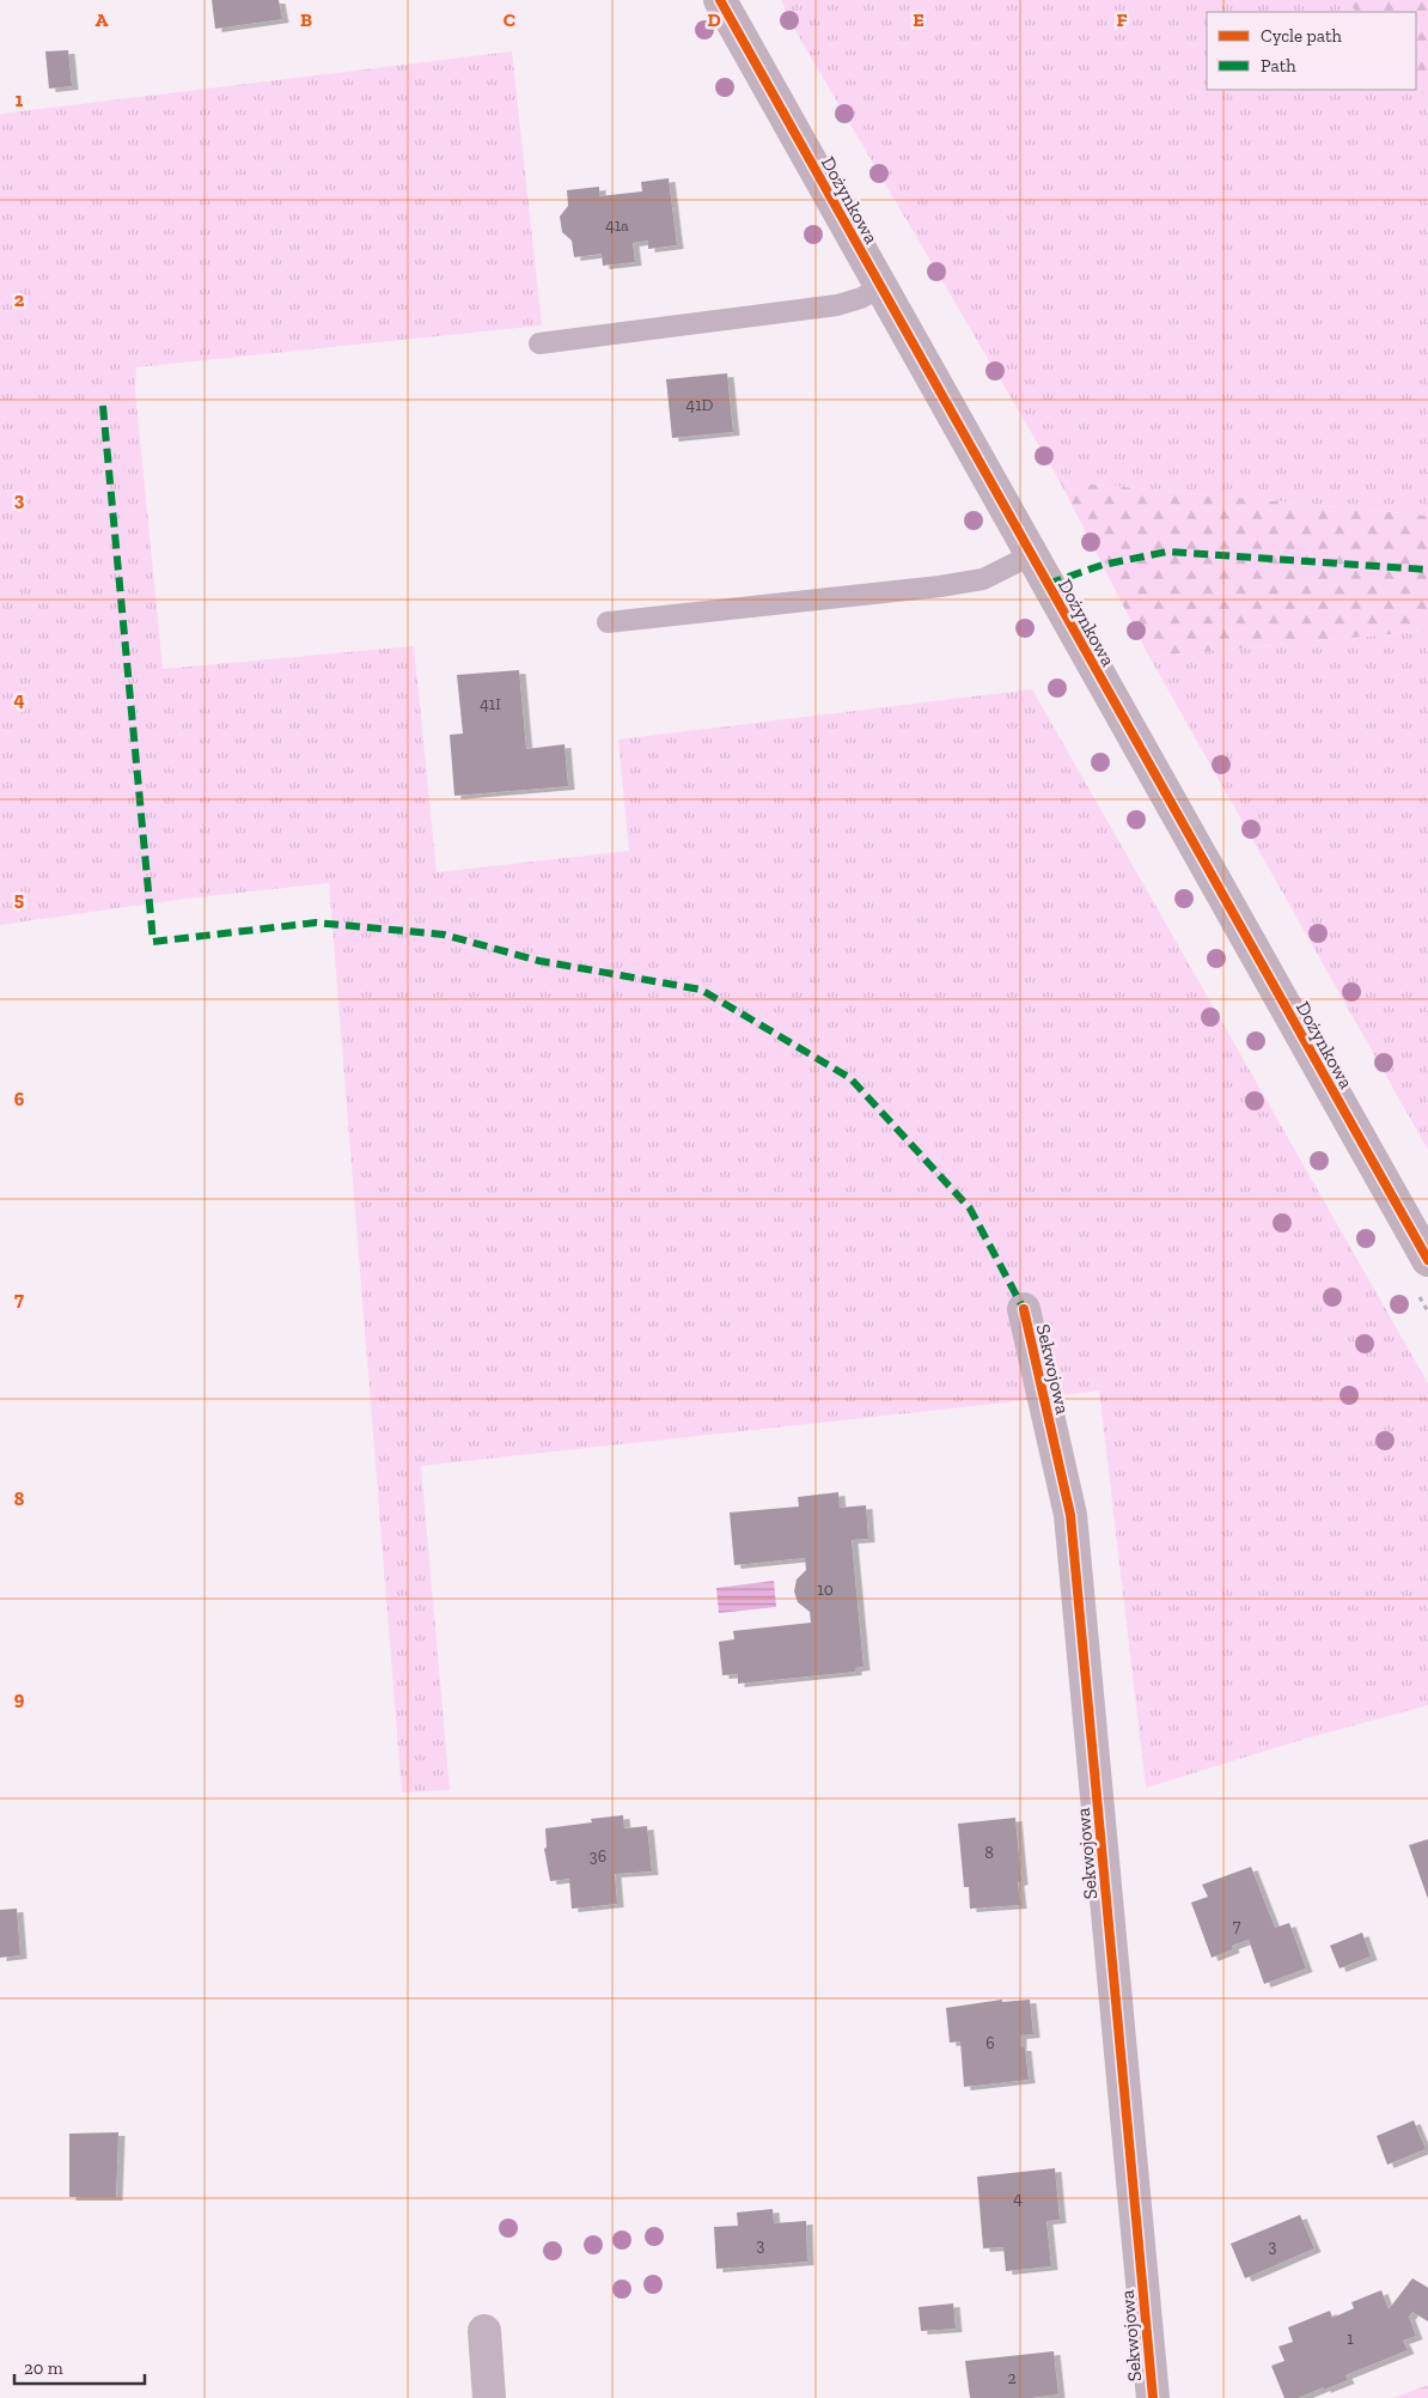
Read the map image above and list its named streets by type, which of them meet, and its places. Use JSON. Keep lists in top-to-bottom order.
{
  "streets": {
    "street": ["Dożynkowa", "Sekwojowa"]
  },
  "house_numbers": [
    "41a",
    "41D",
    "41I",
    "10",
    "8",
    "36",
    "7",
    "6",
    "4",
    "3",
    "3",
    "1",
    "2"
  ],
  "legend": ["Cycle path", "Path"],
  "scale_bar": "20 m",
  "grid": {
    "columns": [
      "A",
      "B",
      "C",
      "D",
      "E",
      "F"
    ],
    "rows": [
      "1",
      "2",
      "3",
      "4",
      "5",
      "6",
      "7",
      "8",
      "9"
    ]
  }
}
